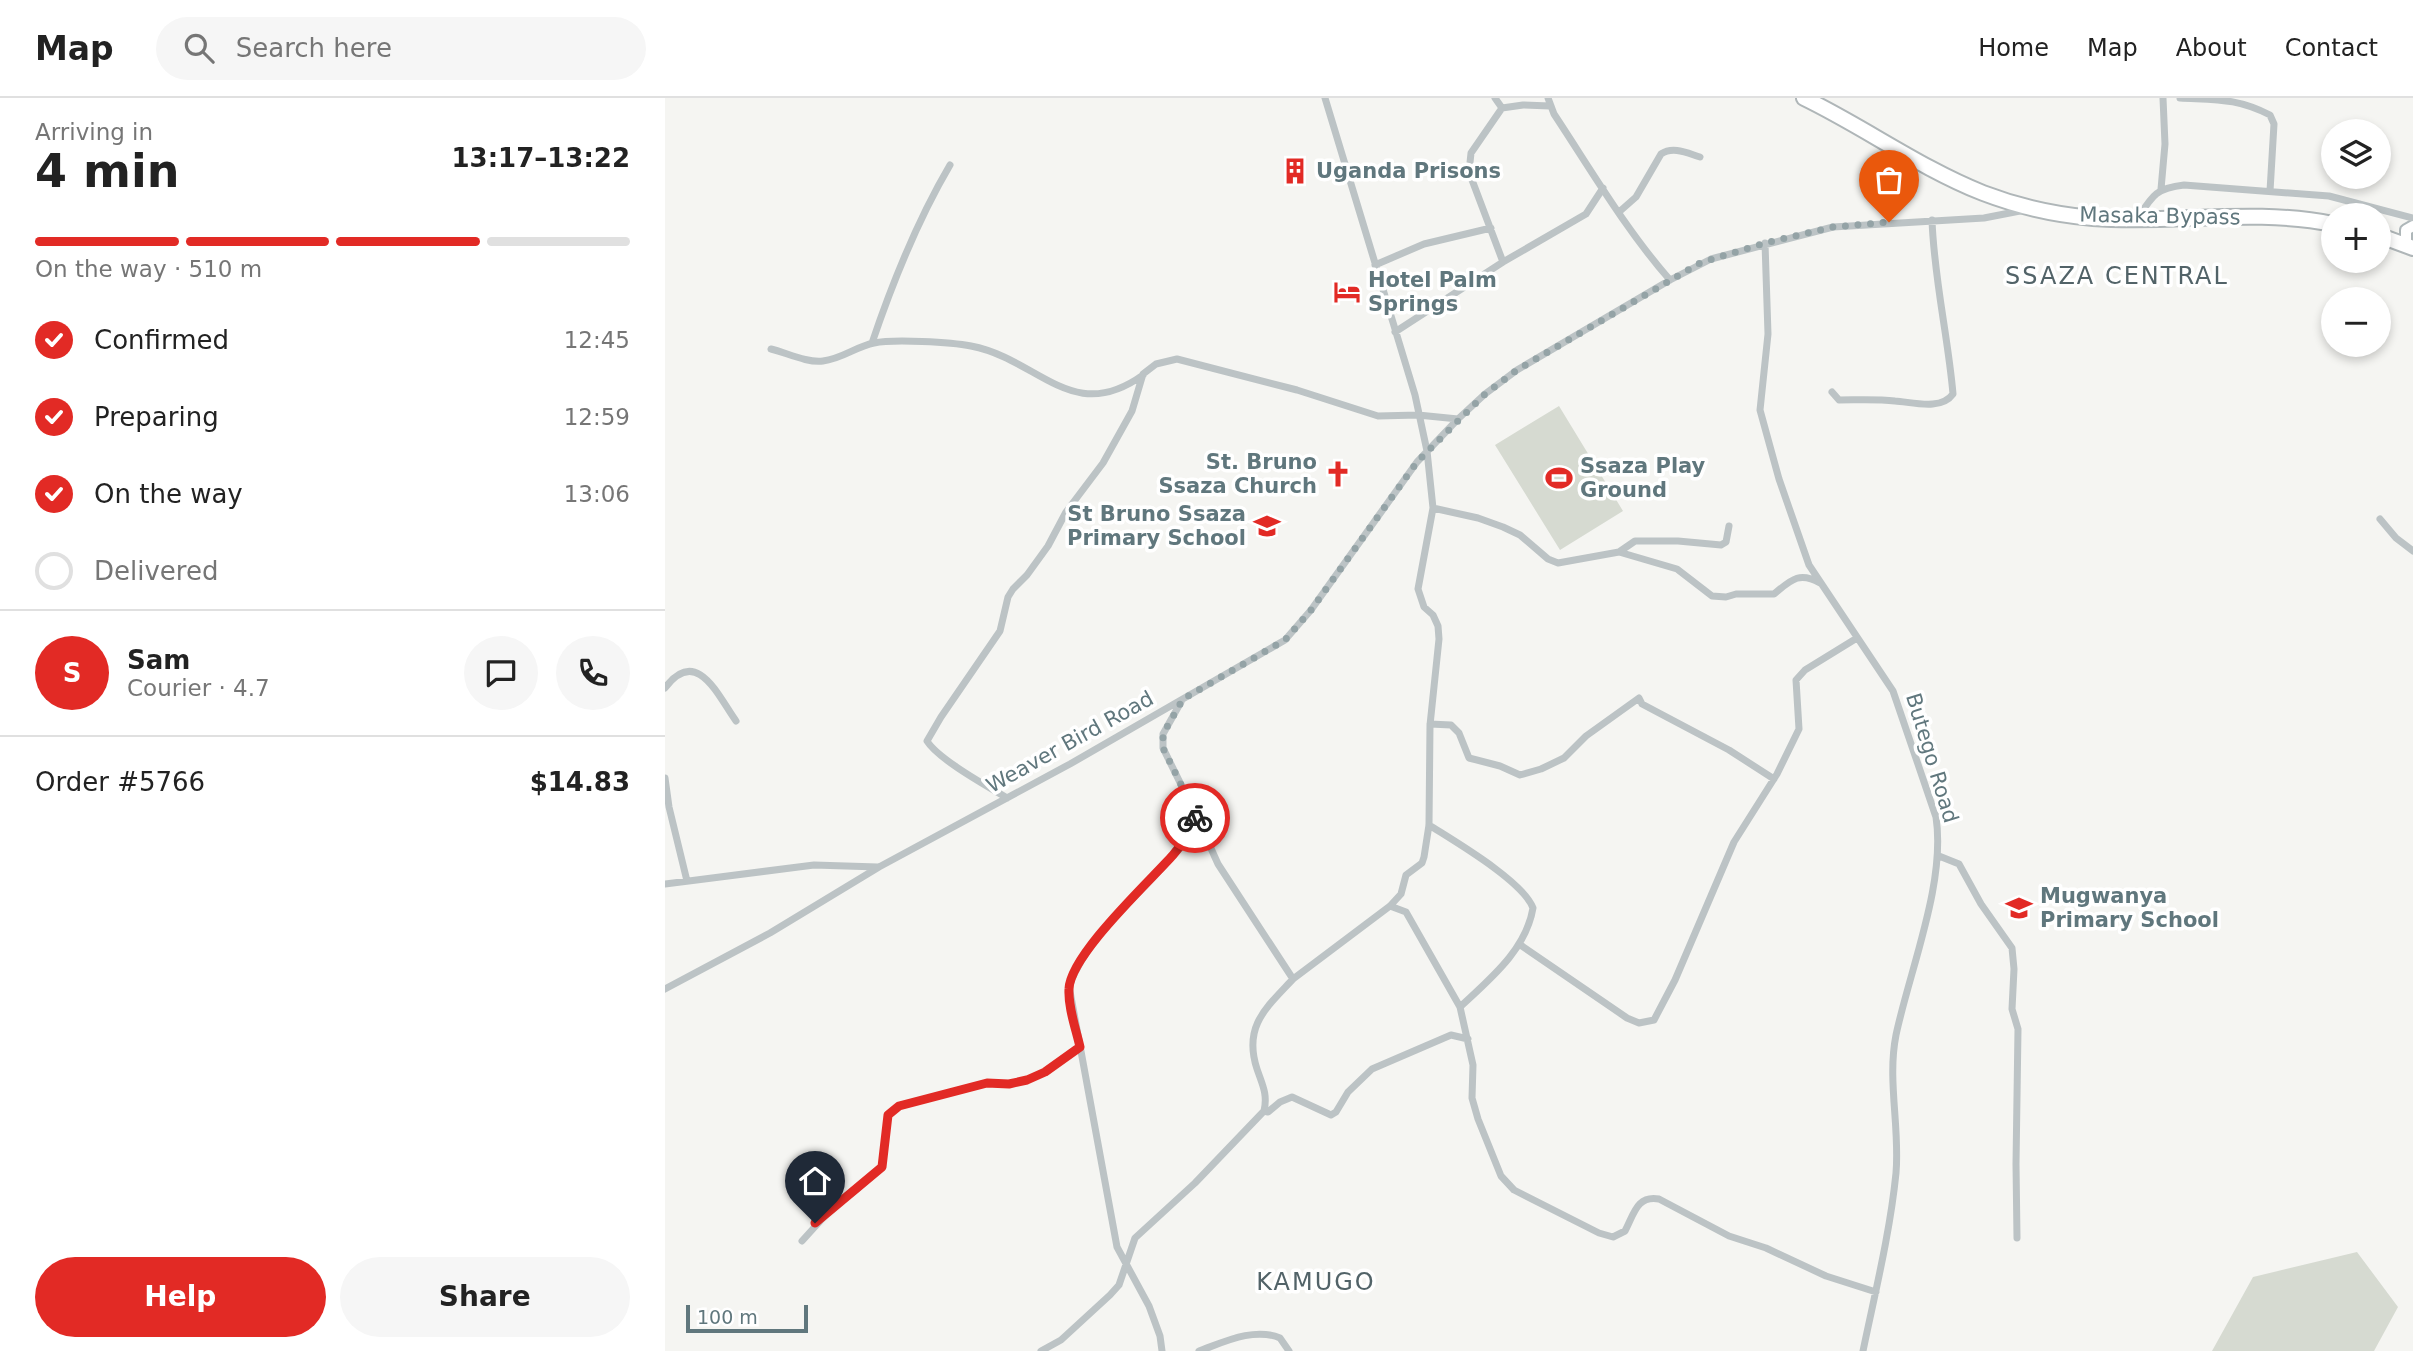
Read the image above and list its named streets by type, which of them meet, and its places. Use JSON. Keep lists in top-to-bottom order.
{
  "streets": {
    "highway": ["Masaka Bypass"],
    "street": ["Weaver Bird Road", "Butego Road"]
  },
  "crossings": [
    ["Masaka Bypass", "Weaver Bird Road"],
    ["Weaver Bird Road", "Butego Road"]
  ],
  "districts": ["SSAZA CENTRAL", "KAMUGO"],
  "places": {
    "building": ["Uganda Prisons"],
    "hotel": ["Hotel Palm Springs"],
    "church": ["St. Bruno Ssaza Church"],
    "sports": ["Ssaza Play Ground"],
    "school or university": ["St Bruno Ssaza Primary School", "Mugwanya Primary School"]
  },
  "scale_bar": "100 m",
  "page": {
    "header": "Map",
    "search": "Search here",
    "nav": [
      "Home",
      "Map",
      "About",
      "Contact"
    ],
    "heading": ["4 min", "Arriving in", "13:17–13:22"],
    "panel": [
      "Sam",
      "Courier · 4.7",
      "Order #5766",
      "$14.83"
    ],
    "map_buttons": ["+", "−"],
    "bar": "On the way · 510 m",
    "list": [
      ["Confirmed", "12:45"],
      ["Preparing", "12:59"],
      ["On the way", "13:06"],
      "Delivered"
    ],
    "round": "S",
    "buttons": ["Help", "Share"],
    "scale": "100 m"
  }
}
